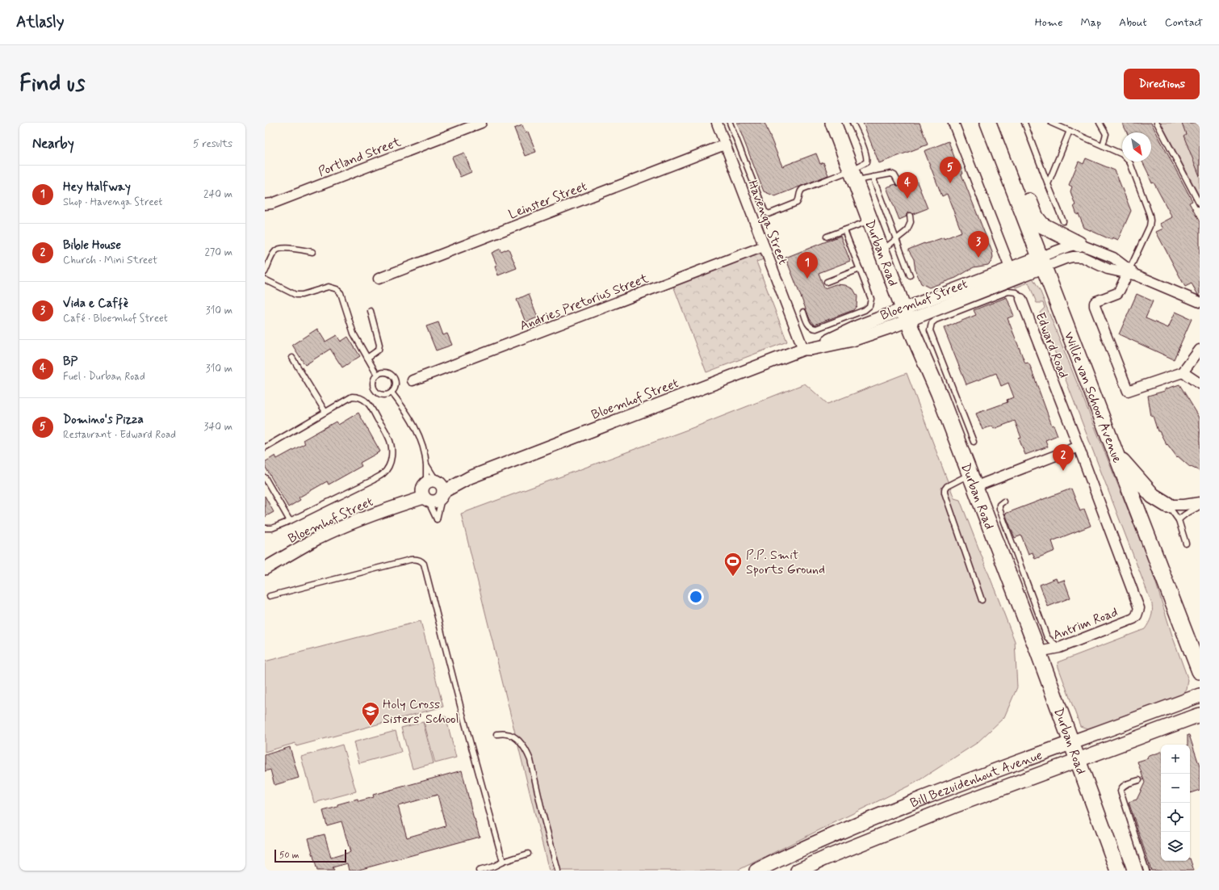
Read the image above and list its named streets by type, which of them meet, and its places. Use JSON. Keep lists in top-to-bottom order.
{
  "streets": {
    "main road": ["Durban Road", "Willie van Schoor Avenue", "Bill Bezuidenhout Avenue"],
    "street": [
      "Portland Street",
      "Leinster Street",
      "Havenga Street",
      "Bloemhof Street",
      "Andries Pretorius Street",
      "Edward Road",
      "Antrim Road"
    ]
  },
  "crossings": [
    ["Leinster Street", "Havenga Street"],
    ["Havenga Street", "Bloemhof Street"],
    ["Havenga Street", "Andries Pretorius Street"],
    ["Durban Road", "Bloemhof Street"],
    ["Durban Road", "Antrim Road"],
    ["Durban Road", "Bill Bezuidenhout Avenue"],
    ["Bloemhof Street", "Willie van Schoor Avenue"],
    ["Edward Road", "Antrim Road"]
  ],
  "places": {
    "sports": ["P.P. Smit Sports Ground"],
    "school or university": ["Holy Cross Sisters' School"]
  },
  "scale_bar": "50 m",
  "north": "bottom right",
  "page": {
    "header": "Atlasly",
    "nav": [
      "Home",
      "Map",
      "About",
      "Contact"
    ],
    "buttons": "Directions",
    "title": "Find us",
    "heading": ["Nearby", "5 results"],
    "pins": [
      "5",
      "4",
      "3",
      "1",
      "2"
    ],
    "list": [
      {
        "mark": "1",
        "name": "Hey Halfway",
        "note": "Shop · Havenga Street",
        "value": "240 m"
      },
      {
        "mark": "2",
        "name": "Bible House",
        "note": "Church · Mini Street",
        "value": "270 m"
      },
      {
        "mark": "3",
        "name": "Vida e Caffè",
        "note": "Café · Bloemhof Street",
        "value": "310 m"
      },
      {
        "mark": "4",
        "name": "BP",
        "note": "Fuel · Durban Road",
        "value": "310 m"
      },
      {
        "mark": "5",
        "name": "Domino's Pizza",
        "note": "Restaurant · Edward Road",
        "value": "340 m"
      }
    ],
    "map_buttons": ["+", "−"],
    "scale": "50 m"
  }
}
